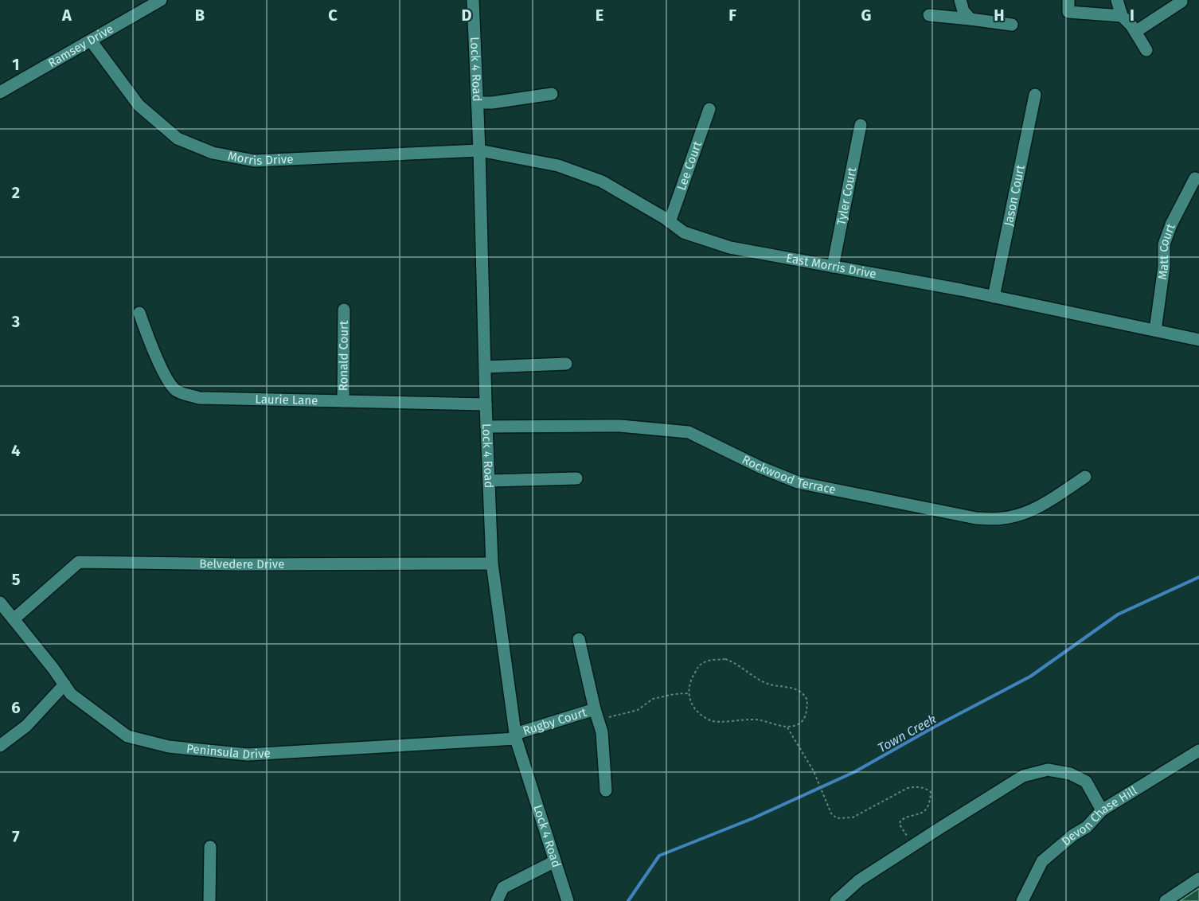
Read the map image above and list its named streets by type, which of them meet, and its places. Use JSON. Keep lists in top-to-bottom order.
{
  "streets": {
    "street": [
      "Ramsey Drive",
      "Lock 4 Road",
      "Morris Drive",
      "Lee Court",
      "Tyler Court",
      "Jason Court",
      "Matt Court",
      "East Morris Drive",
      "Ronald Court",
      "Laurie Lane",
      "Rockwood Terrace",
      "Belvedere Drive",
      "Rugby Court",
      "Peninsula Drive",
      "Devon Chase Hill"
    ]
  },
  "crossings": [
    ["Ramsey Drive", "Morris Drive"],
    ["Lock 4 Road", "Morris Drive"],
    ["Lock 4 Road", "East Morris Drive"],
    ["Lock 4 Road", "Laurie Lane"],
    ["Lock 4 Road", "Rockwood Terrace"],
    ["Lock 4 Road", "Belvedere Drive"],
    ["Lock 4 Road", "Rugby Court"],
    ["Lock 4 Road", "Peninsula Drive"],
    ["Morris Drive", "East Morris Drive"],
    ["Lee Court", "East Morris Drive"],
    ["Tyler Court", "East Morris Drive"],
    ["Jason Court", "East Morris Drive"],
    ["Matt Court", "East Morris Drive"],
    ["Ronald Court", "Laurie Lane"],
    ["Belvedere Drive", "Peninsula Drive"],
    ["Rugby Court", "Peninsula Drive"]
  ],
  "water": ["Town Creek"],
  "grid": {
    "columns": [
      "A",
      "B",
      "C",
      "D",
      "E",
      "F",
      "G",
      "H",
      "I"
    ],
    "rows": [
      "1",
      "2",
      "3",
      "4",
      "5",
      "6",
      "7"
    ]
  }
}
